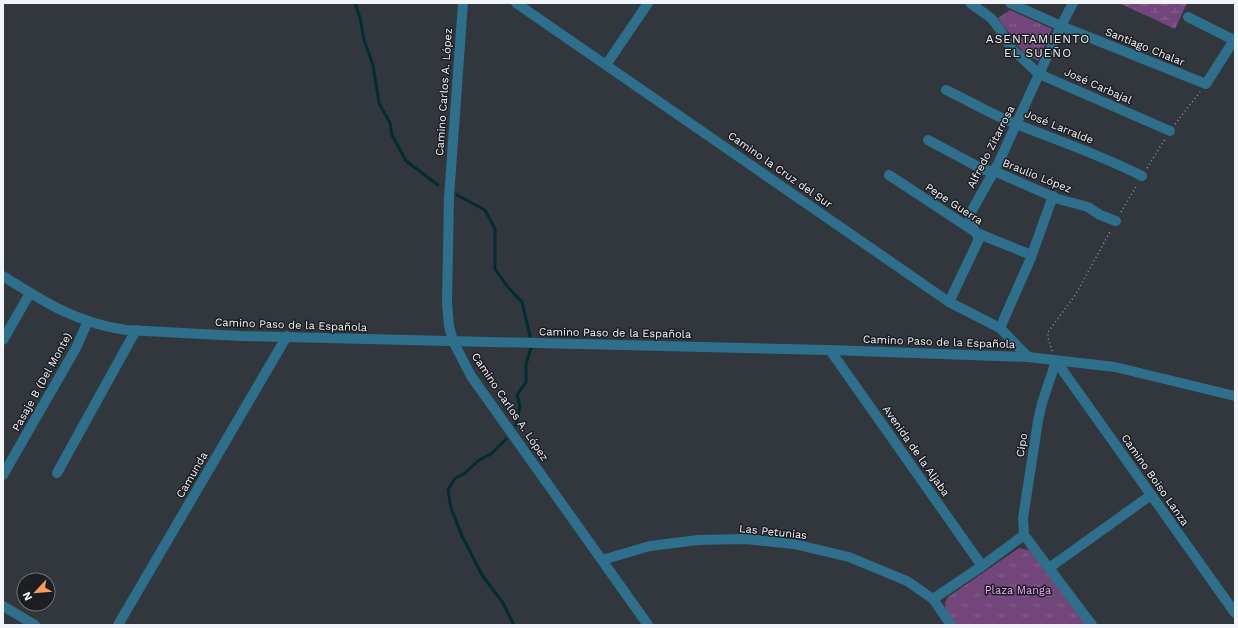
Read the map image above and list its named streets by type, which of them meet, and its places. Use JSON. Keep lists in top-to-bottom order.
{
  "streets": {
    "street": [
      "Santiago Chalar",
      "José Carbajal",
      "Camino Carlos A. López",
      "José Larralde",
      "Alfredo Zitarrosa",
      "Camino la Cruz del Sur",
      "Braulio López",
      "Pepe Guerra",
      "Camino Paso de la Española",
      "Pasaje B (Del Monte)",
      "Cipo",
      "Avenida de la Aljaba",
      "Camunda",
      "Camino Boiso Lanza",
      "Las Petunias"
    ]
  },
  "crossings": [
    ["Santiago Chalar", "Alfredo Zitarrosa"],
    ["José Carbajal", "Alfredo Zitarrosa"],
    ["Camino Carlos A. López", "Camino Paso de la Española"],
    ["Camino Carlos A. López", "Las Petunias"],
    ["José Larralde", "Alfredo Zitarrosa"],
    ["Alfredo Zitarrosa", "Braulio López"],
    ["Alfredo Zitarrosa", "Pepe Guerra"],
    ["Camino la Cruz del Sur", "Camino Paso de la Española"],
    ["Camino Paso de la Española", "Pasaje B (Del Monte)"],
    ["Camino Paso de la Española", "Cipo"],
    ["Camino Paso de la Española", "Avenida de la Aljaba"],
    ["Camino Paso de la Española", "Camunda"],
    ["Camino Paso de la Española", "Camino Boiso Lanza"],
    ["Cipo", "Camino Boiso Lanza"]
  ],
  "districts": ["ASENTAMIENTO EL SUEÑO"],
  "parks": ["Plaza Manga"],
  "north": "bottom left"
}
